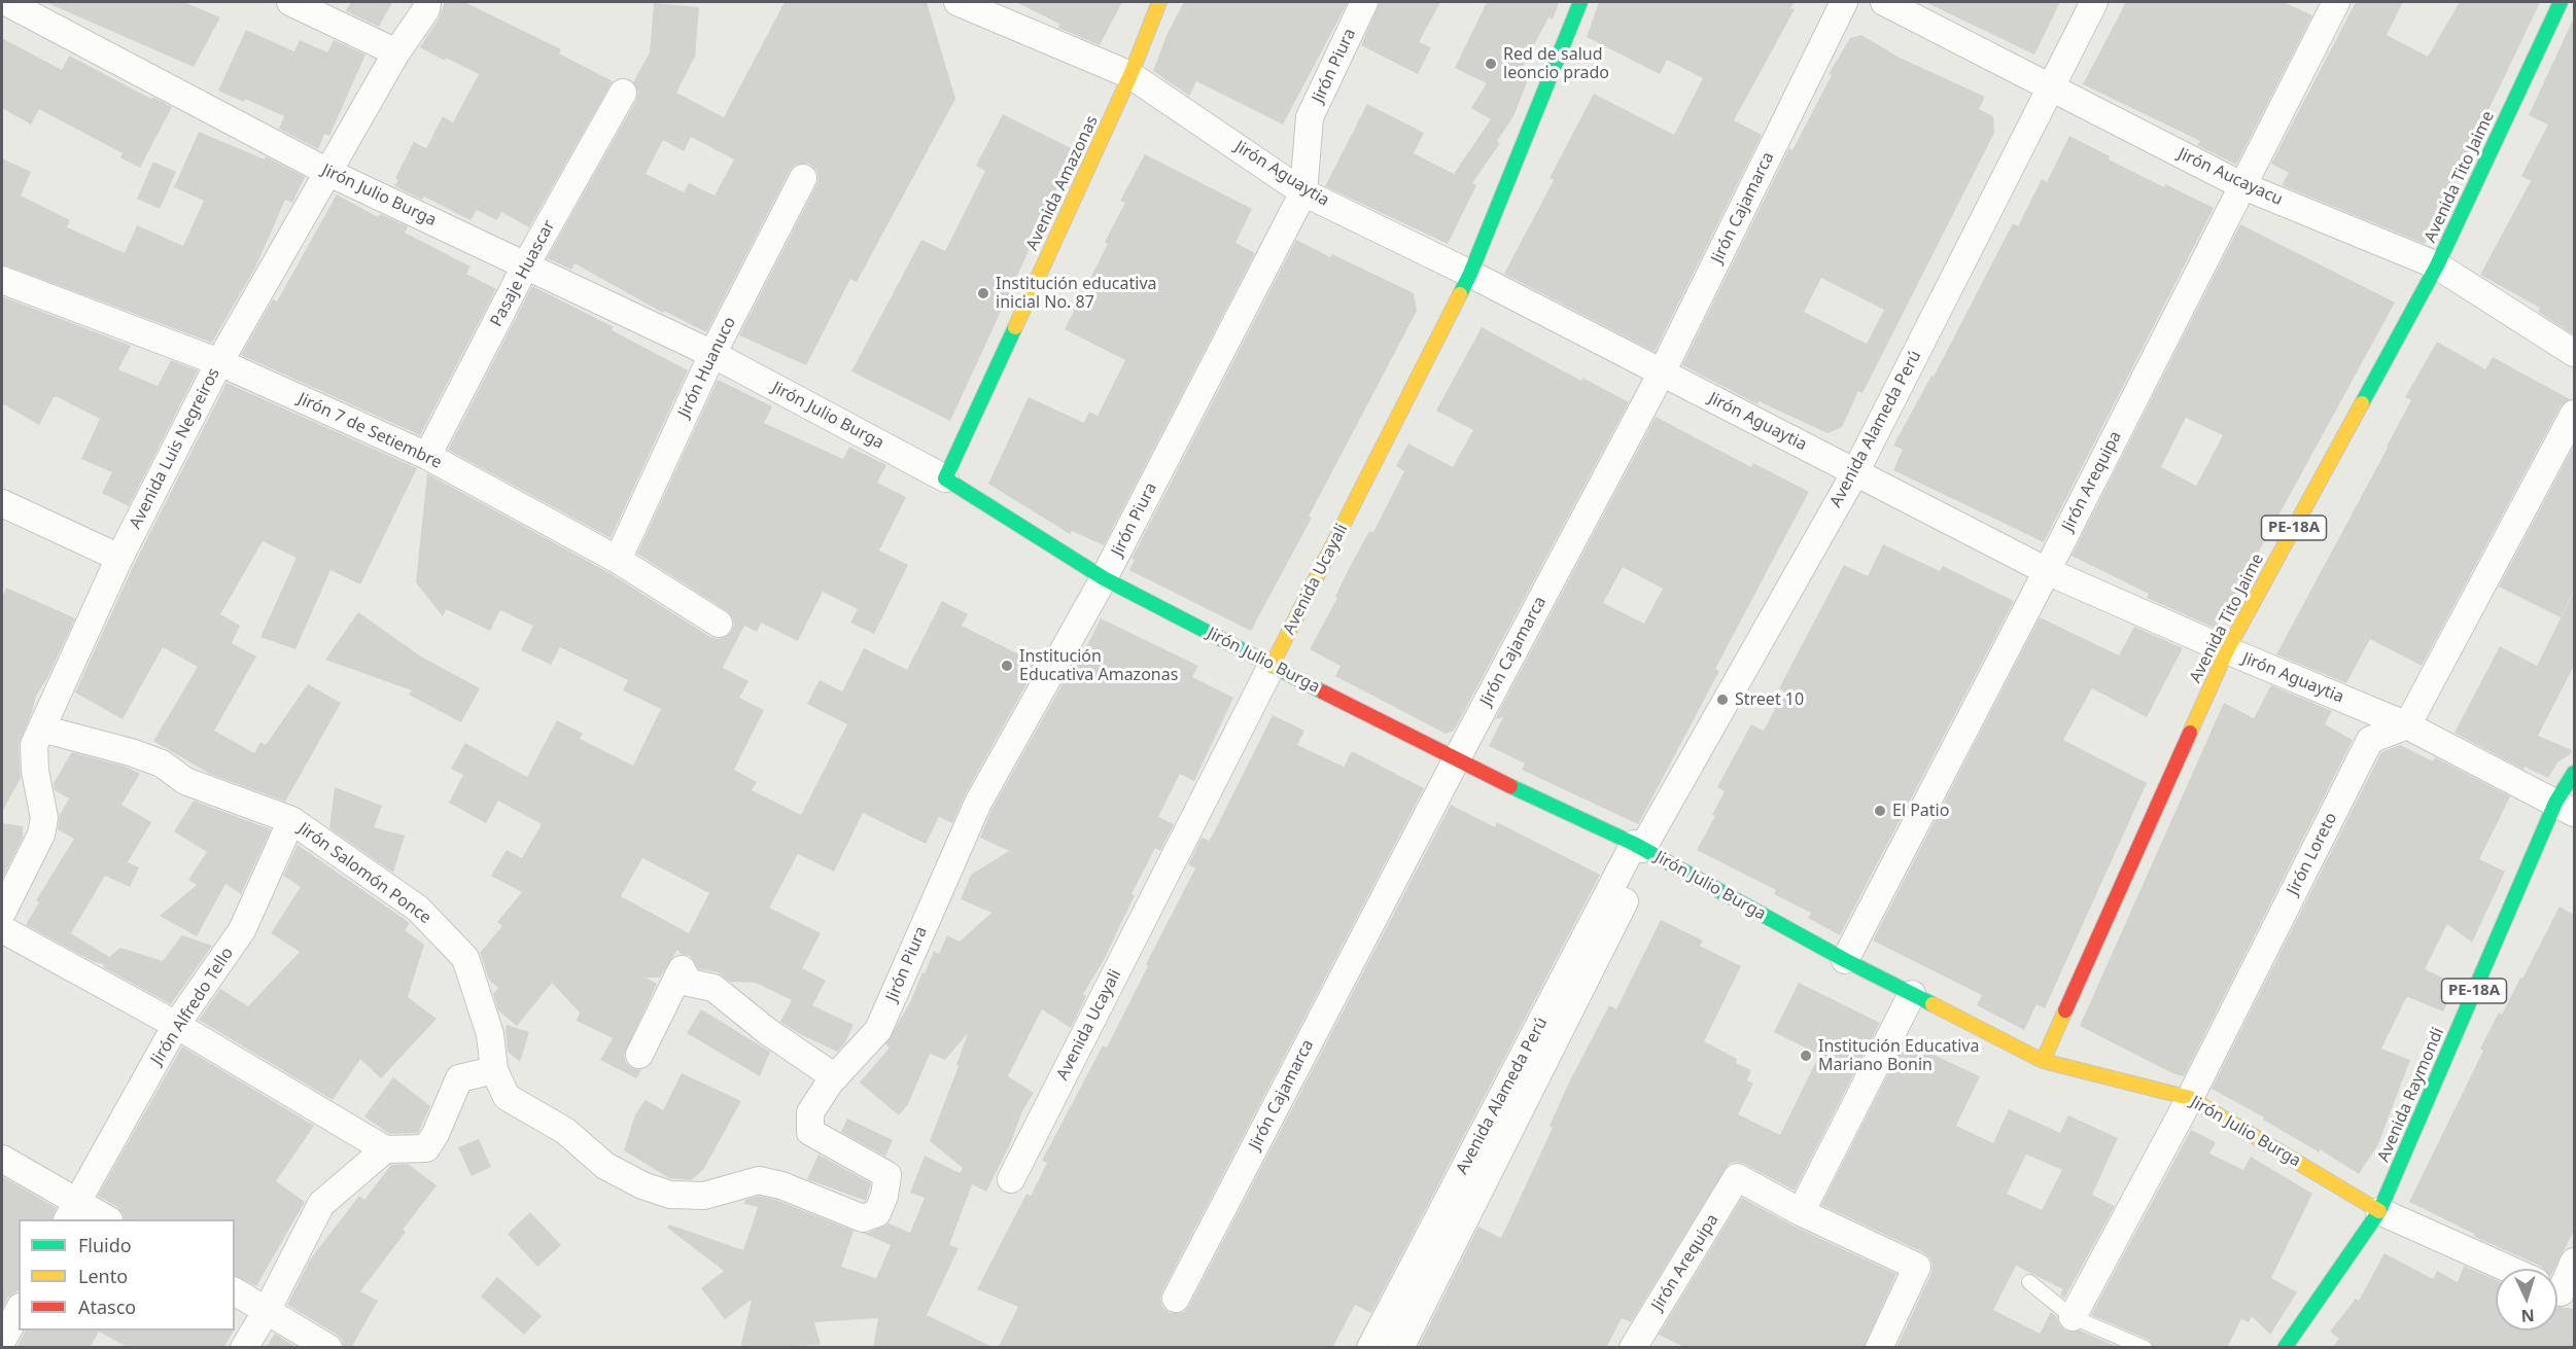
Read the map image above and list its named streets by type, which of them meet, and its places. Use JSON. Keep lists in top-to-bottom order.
{
  "streets": {
    "main road": [
      "Avenida Tito Jaime",
      "Avenida Amazonas",
      "Jirón Julio Burga",
      "PE-18A",
      "Avenida Ucayali",
      "Avenida Raymondi"
    ],
    "street": [
      "Jirón Piura",
      "Jirón Aguaytia",
      "Jirón Aucayacu",
      "Jirón Cajamarca",
      "Pasaje Huascar",
      "Jirón Huanuco",
      "Avenida Alameda Perú",
      "Jirón 7 de Setiembre",
      "Avenida Luis Negreiros",
      "Jirón Arequipa",
      "Jirón Loreto",
      "Jirón Salomón Ponce",
      "Jirón Alfredo Tello"
    ]
  },
  "crossings": [
    ["Jirón Piura", "Jirón Aguaytia"],
    ["Jirón Piura", "Jirón Julio Burga"],
    ["Jirón Piura", "Jirón Salomón Ponce"],
    ["Jirón Aguaytia", "Avenida Tito Jaime"],
    ["Jirón Aguaytia", "Avenida Amazonas"],
    ["Jirón Aguaytia", "Jirón Cajamarca"],
    ["Jirón Aguaytia", "Avenida Alameda Perú"],
    ["Jirón Aguaytia", "Jirón Arequipa"],
    ["Jirón Aguaytia", "Avenida Ucayali"],
    ["Jirón Aguaytia", "Jirón Loreto"],
    ["Jirón Aguaytia", "Avenida Raymondi"],
    ["Jirón Aucayacu", "Avenida Tito Jaime"],
    ["Jirón Aucayacu", "Avenida Alameda Perú"],
    ["Jirón Aucayacu", "Jirón Arequipa"],
    ["Avenida Tito Jaime", "Jirón Julio Burga"],
    ["Avenida Amazonas", "Jirón Julio Burga"],
    ["Jirón Julio Burga", "Jirón Cajamarca"],
    ["Jirón Julio Burga", "Pasaje Huascar"],
    ["Jirón Julio Burga", "Jirón Huanuco"],
    ["Jirón Julio Burga", "Avenida Alameda Perú"],
    ["Jirón Julio Burga", "Avenida Luis Negreiros"],
    ["Jirón Julio Burga", "Jirón Arequipa"],
    ["Jirón Julio Burga", "Avenida Ucayali"],
    ["Jirón Julio Burga", "Jirón Loreto"],
    ["Jirón Julio Burga", "Avenida Raymondi"],
    ["Pasaje Huascar", "Jirón 7 de Setiembre"],
    ["Jirón Huanuco", "Jirón 7 de Setiembre"],
    ["Jirón 7 de Setiembre", "Avenida Luis Negreiros"],
    ["Avenida Luis Negreiros", "Jirón Salomón Ponce"],
    ["Jirón Salomón Ponce", "Jirón Alfredo Tello"]
  ],
  "places": [
    "Red de salud leoncio prado",
    "Institución educativa inicial No. 87",
    "Institución Educativa Amazonas",
    "Street 10",
    "El Patio",
    "Institución Educativa Mariano Bonin"
  ],
  "legend": ["Fluido", "Lento", "Atasco"],
  "north": "bottom"
}
